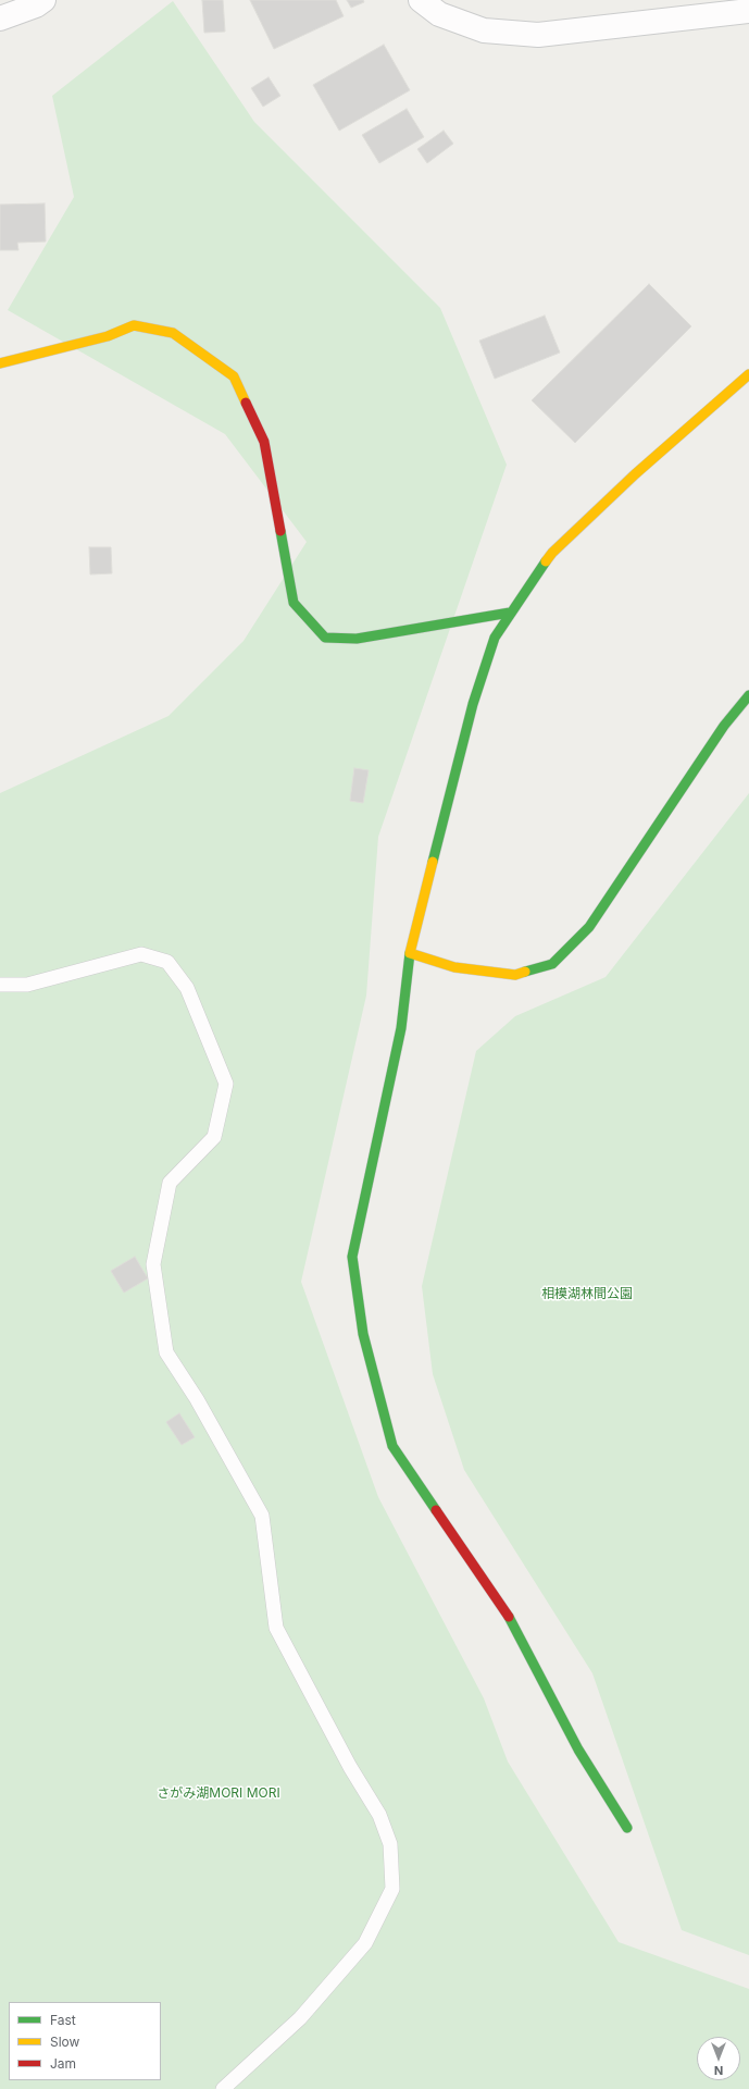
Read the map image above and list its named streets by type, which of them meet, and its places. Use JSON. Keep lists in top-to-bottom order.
{
  "parks": ["相模湖林間公園", "さがみ湖MORI MORI"],
  "legend": ["Fast", "Slow", "Jam"],
  "north": "bottom"
}
